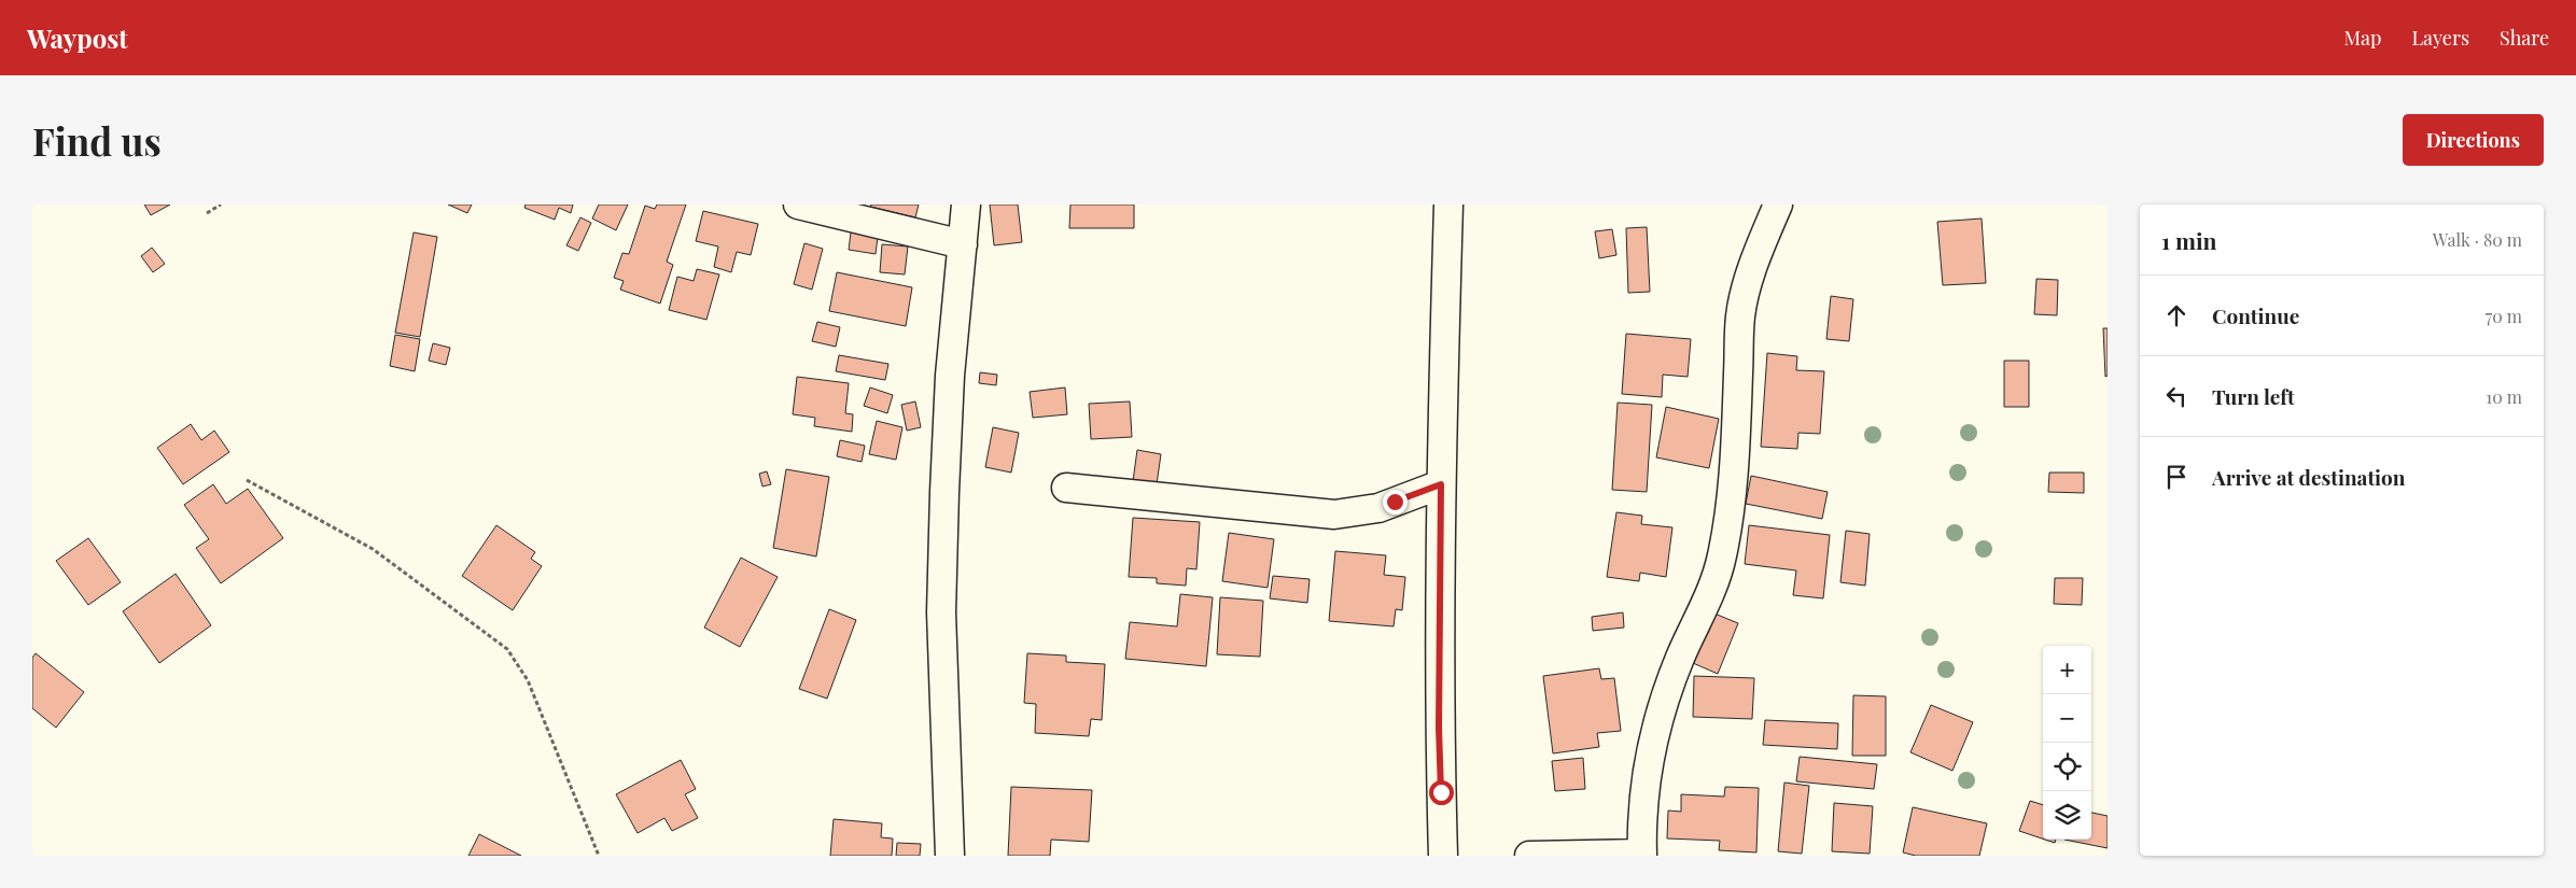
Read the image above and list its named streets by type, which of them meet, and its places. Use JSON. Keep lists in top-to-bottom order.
{
  "page": {
    "header": "Waypost",
    "nav": ["Map", "Layers", "Share"],
    "buttons": "Directions",
    "title": "Find us",
    "heading": ["1 min", "Walk · 80 m"],
    "list": [
      ["Continue", "70 m"],
      ["Turn left", "10 m"],
      "Arrive at destination"
    ],
    "map_buttons": ["+", "−"]
  }
}
